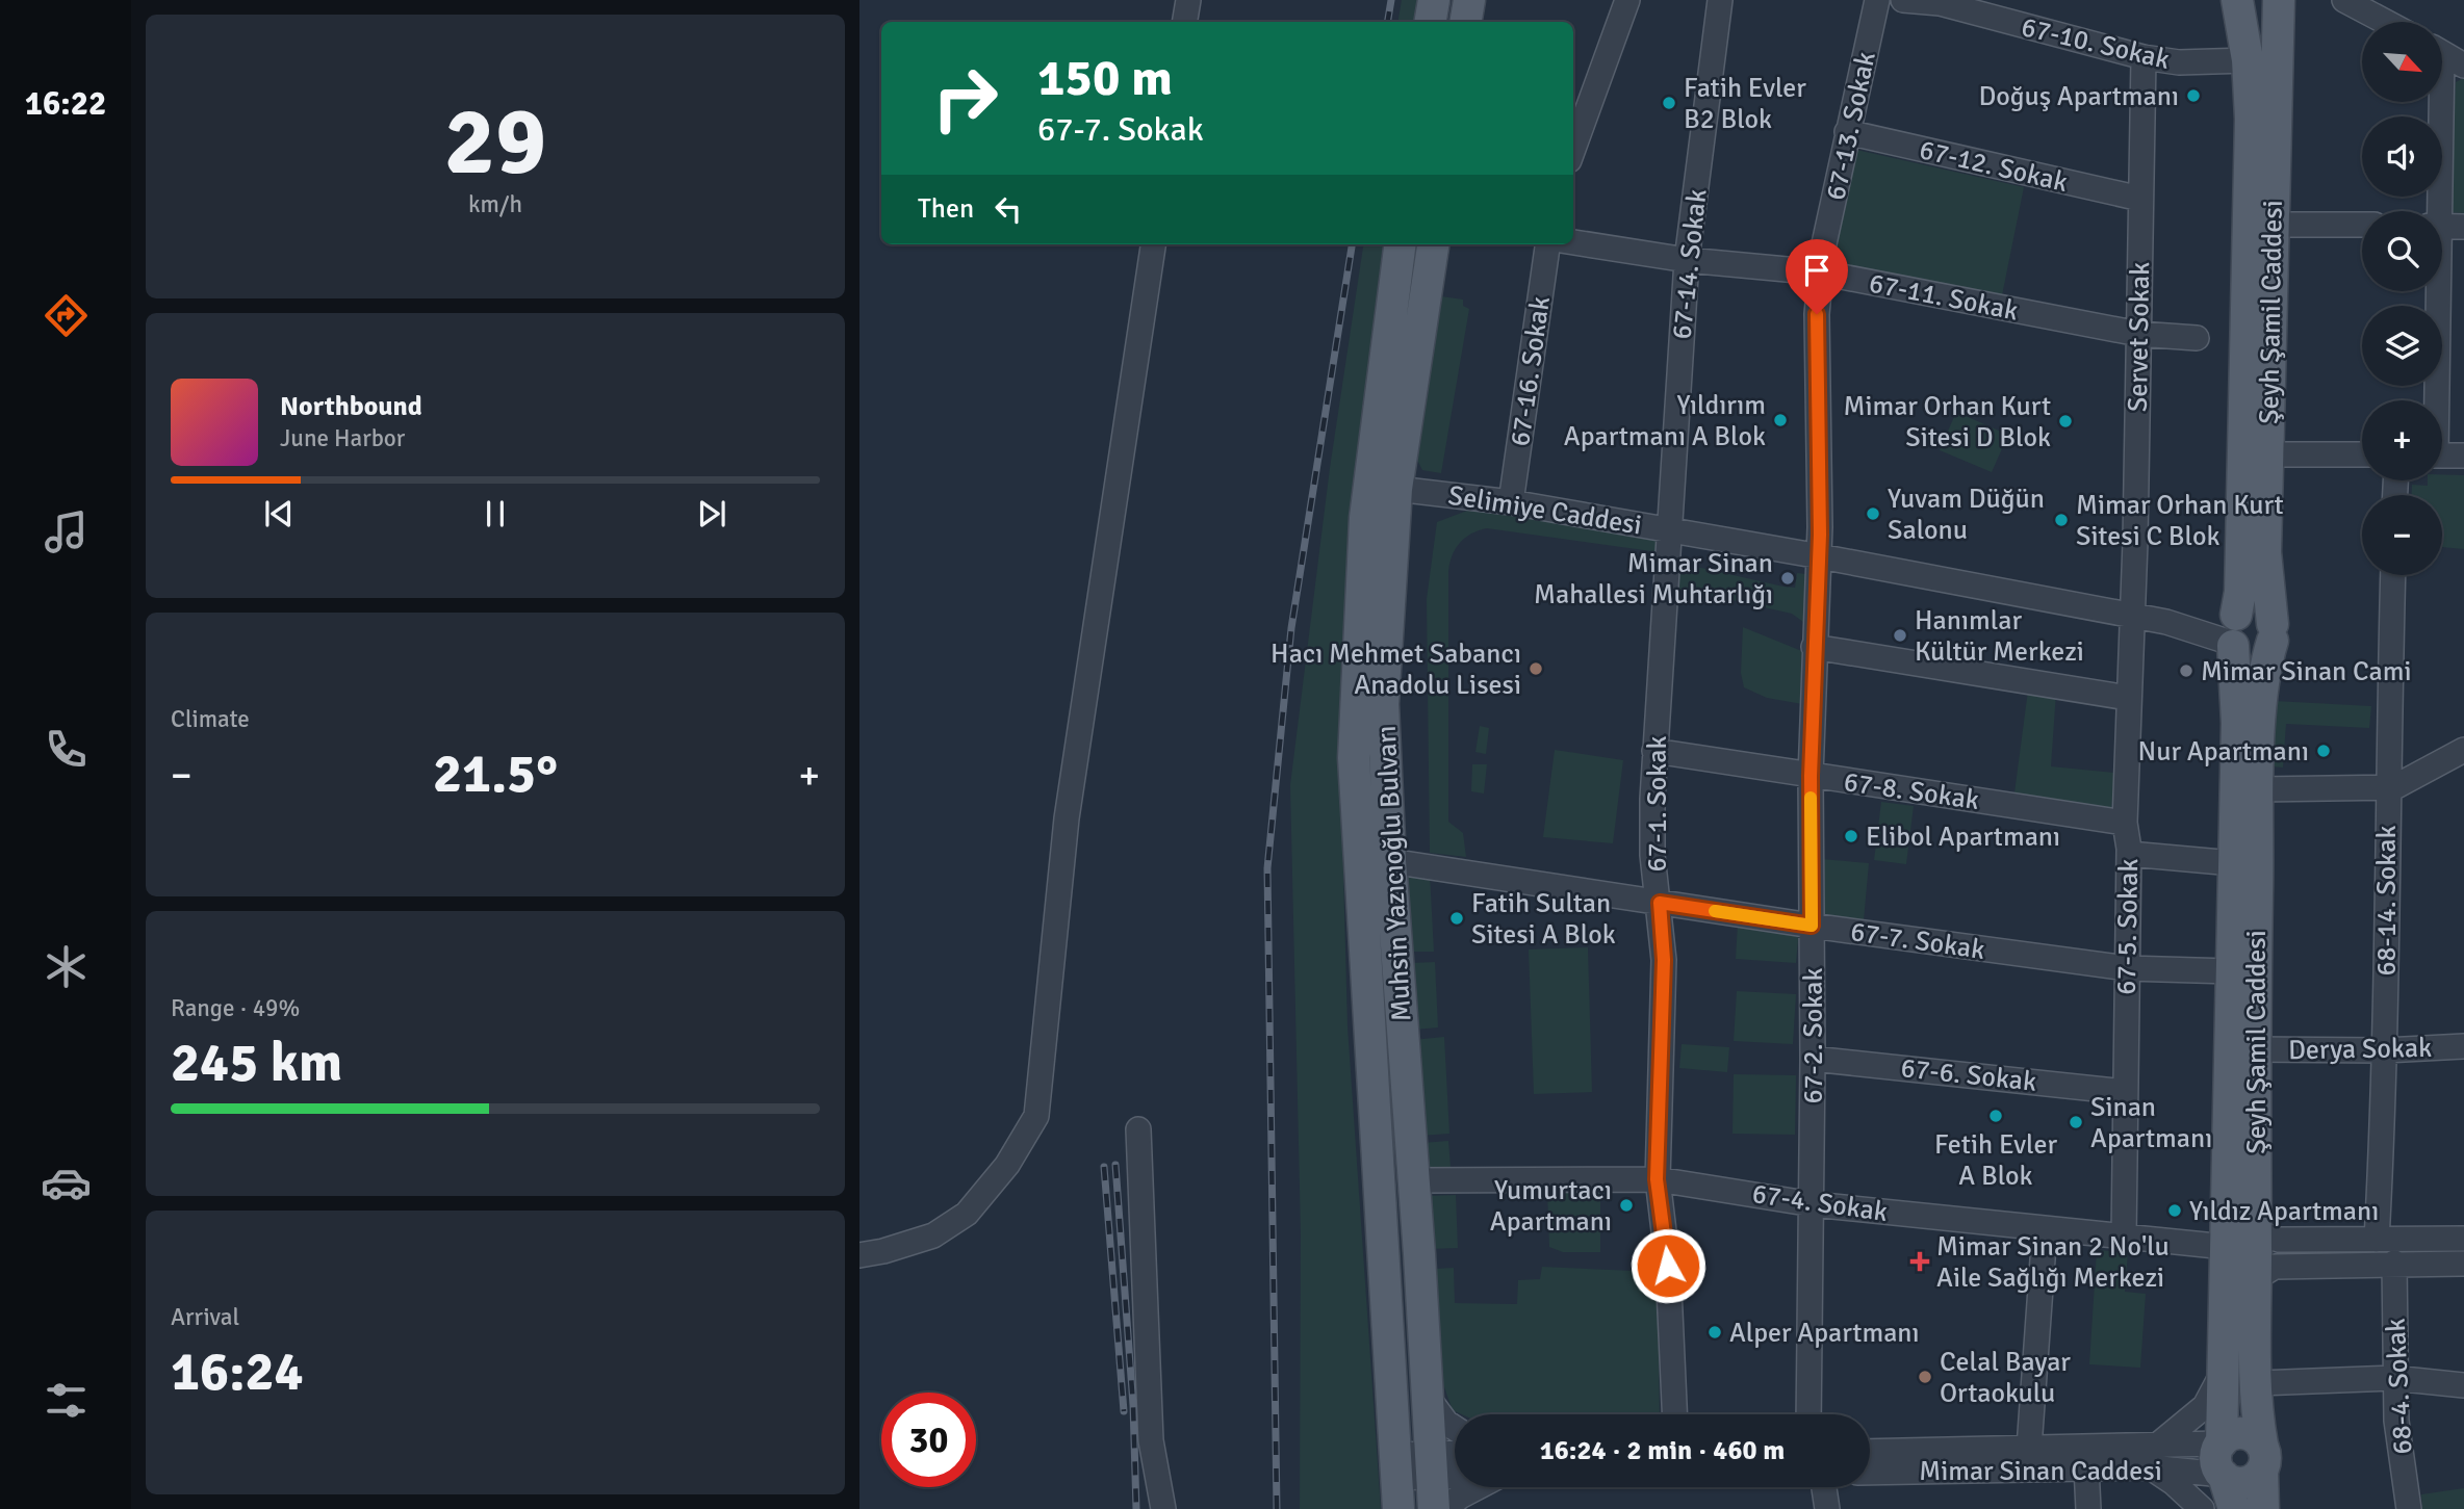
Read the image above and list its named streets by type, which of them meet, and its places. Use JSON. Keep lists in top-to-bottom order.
{
  "streets": {
    "main road": ["Şeyh Şamil Caddesi", "Muhsin Yazıcıoğlu Bulvarı"],
    "street": [
      "67-10. Sokak",
      "67-13. Sokak",
      "67-12. Sokak",
      "67-14. Sokak",
      "67-11. Sokak",
      "Servet Sokak",
      "67-16. Sokak",
      "Selimiye Caddesi",
      "67-8. Sokak",
      "67-1. Sokak",
      "68-14. Sokak",
      "67-5. Sokak",
      "67-7. Sokak",
      "67-2. Sokak",
      "Derya Sokak",
      "67-6. Sokak",
      "67-4. Sokak",
      "68-4. Sokak",
      "Mimar Sinan Caddesi"
    ]
  },
  "crossings": [
    ["67-10. Sokak", "Şeyh Şamil Caddesi"],
    ["67-10. Sokak", "Servet Sokak"],
    ["67-13. Sokak", "67-12. Sokak"],
    ["67-13. Sokak", "67-11. Sokak"],
    ["67-13. Sokak", "Selimiye Caddesi"],
    ["67-13. Sokak", "67-2. Sokak"],
    ["67-12. Sokak", "Servet Sokak"],
    ["67-14. Sokak", "67-11. Sokak"],
    ["67-14. Sokak", "Selimiye Caddesi"],
    ["67-14. Sokak", "67-1. Sokak"],
    ["67-11. Sokak", "Servet Sokak"],
    ["Şeyh Şamil Caddesi", "Selimiye Caddesi"],
    ["Şeyh Şamil Caddesi", "67-7. Sokak"],
    ["Şeyh Şamil Caddesi", "Derya Sokak"],
    ["Şeyh Şamil Caddesi", "67-4. Sokak"],
    ["Şeyh Şamil Caddesi", "Mimar Sinan Caddesi"],
    ["Servet Sokak", "Selimiye Caddesi"],
    ["Servet Sokak", "67-5. Sokak"],
    ["67-16. Sokak", "Selimiye Caddesi"],
    ["Selimiye Caddesi", "67-1. Sokak"],
    ["Selimiye Caddesi", "Muhsin Yazıcıoğlu Bulvarı"],
    ["Selimiye Caddesi", "67-5. Sokak"],
    ["Selimiye Caddesi", "67-2. Sokak"],
    ["67-8. Sokak", "67-1. Sokak"],
    ["67-8. Sokak", "67-5. Sokak"],
    ["67-8. Sokak", "67-2. Sokak"],
    ["67-1. Sokak", "67-7. Sokak"],
    ["67-1. Sokak", "67-4. Sokak"],
    ["Muhsin Yazıcıoğlu Bulvarı", "67-7. Sokak"],
    ["Muhsin Yazıcıoğlu Bulvarı", "67-4. Sokak"],
    ["68-14. Sokak", "Derya Sokak"],
    ["67-5. Sokak", "67-7. Sokak"],
    ["67-5. Sokak", "67-6. Sokak"],
    ["67-5. Sokak", "67-4. Sokak"],
    ["67-7. Sokak", "67-2. Sokak"],
    ["67-2. Sokak", "67-6. Sokak"],
    ["67-2. Sokak", "67-4. Sokak"]
  ],
  "places": {
    "other": [
      "Doğuş Apartmanı",
      "Fatih Evler B2 Blok",
      "Yıldırım Apartmanı A Blok",
      "Mimar Orhan Kurt Sitesi D Blok",
      "Yuvam Düğün Salonu",
      "Mimar Orhan Kurt Sitesi C Blok",
      "Mimar Sinan Mahallesi Muhtarlığı",
      "Hanımlar Kültür Merkezi",
      "Hacı Mehmet Sabancı Anadolu Lisesi",
      "Mimar Sinan Cami",
      "Nur Apartmanı",
      "Elibol Apartmanı",
      "Fatih Sultan Sitesi A Blok",
      "Fetih Evler A Blok",
      "Sinan Apartmanı",
      "Yumurtacı Apartmanı",
      "Yıldız Apartmanı",
      "Alper Apartmanı",
      "Celal Bayar Ortaokulu"
    ],
    "health": ["Mimar Sinan 2 No'lu Aile Sağlığı Merkezi"]
  },
  "north": "bottom right",
  "page": {
    "tabs": "16:22",
    "tile": [
      ["29", "km/h"],
      "Climate",
      ["Range · 49%", "245 km"],
      ["Arrival", "16:24"]
    ],
    "map_buttons": ["+", "−"],
    "turn": ["150 m", "67-7. Sokak"],
    "then": "Then",
    "song": ["Northbound", "June Harbor"],
    "heat": ["−", "21.5°", "+"],
    "limit": "30",
    "trip": "16:24 · 2 min · 460 m"
  }
}
